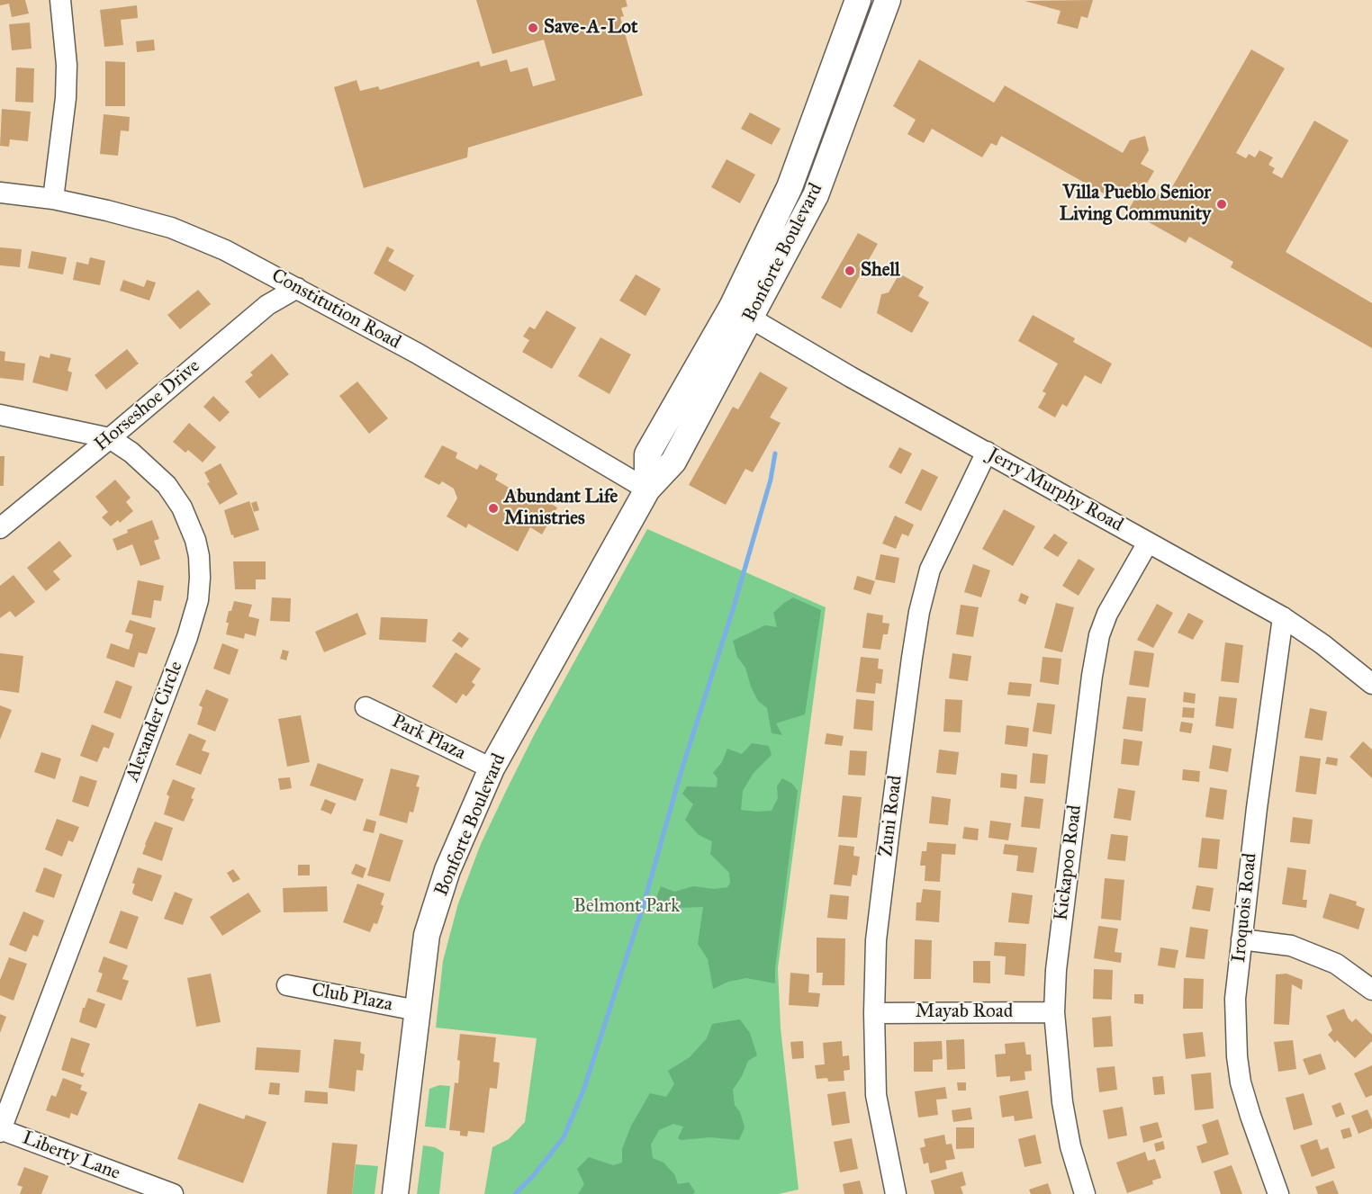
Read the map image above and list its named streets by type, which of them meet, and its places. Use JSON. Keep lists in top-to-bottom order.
{
  "streets": {
    "main road": ["Bonforte Boulevard"],
    "street": [
      "Constitution Road",
      "Horseshoe Drive",
      "Jerry Murphy Road",
      "Alexander Circle",
      "Park Plaza",
      "Zuni Road",
      "Kickapoo Road",
      "Iroquois Road",
      "Club Plaza",
      "Mayab Road",
      "Liberty Lane"
    ]
  },
  "crossings": [
    ["Bonforte Boulevard", "Constitution Road"],
    ["Bonforte Boulevard", "Jerry Murphy Road"],
    ["Bonforte Boulevard", "Park Plaza"],
    ["Bonforte Boulevard", "Club Plaza"],
    ["Constitution Road", "Horseshoe Drive"],
    ["Horseshoe Drive", "Alexander Circle"],
    ["Jerry Murphy Road", "Zuni Road"],
    ["Jerry Murphy Road", "Kickapoo Road"],
    ["Jerry Murphy Road", "Iroquois Road"],
    ["Alexander Circle", "Liberty Lane"],
    ["Zuni Road", "Mayab Road"],
    ["Kickapoo Road", "Mayab Road"]
  ],
  "parks": ["Belmont Park"],
  "places": [
    "Save-A-Lot",
    "Villa Pueblo Senior Living Community",
    "Shell",
    "Abundant Life Ministries"
  ]
}
